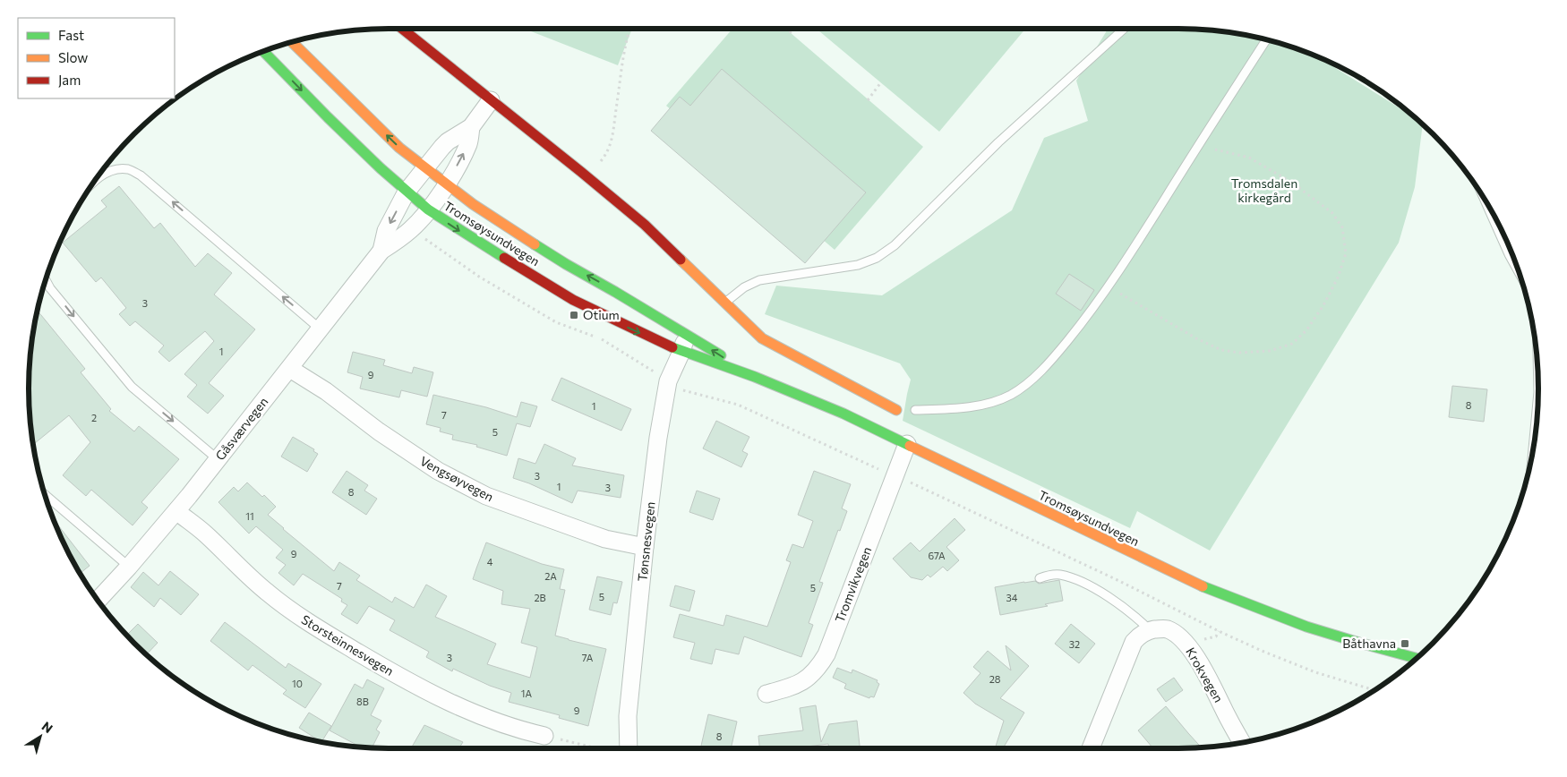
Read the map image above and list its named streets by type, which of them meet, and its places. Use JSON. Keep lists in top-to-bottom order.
{
  "streets": {
    "main road": ["Tromsøysundvegen"],
    "street": [
      "Gåsværvegen",
      "Vengsøyvegen",
      "Tønsnesvegen",
      "Tromvikvegen",
      "Storsteinnesvegen",
      "Krokvegen"
    ]
  },
  "crossings": [
    ["Tromsøysundvegen", "Gåsværvegen"],
    ["Tromsøysundvegen", "Tønsnesvegen"],
    ["Tromsøysundvegen", "Tromvikvegen"],
    ["Gåsværvegen", "Vengsøyvegen"],
    ["Gåsværvegen", "Storsteinnesvegen"],
    ["Vengsøyvegen", "Tønsnesvegen"]
  ],
  "parks": ["Tromsdalen kirkegård"],
  "places": {
    "transit": ["Otium", "Båthavna"]
  },
  "house_numbers": [
    "3",
    "1",
    "9",
    "8",
    "1",
    "7",
    "2",
    "5",
    "3",
    "1",
    "3",
    "8",
    "11",
    "9",
    "67A",
    "4",
    "2A",
    "7",
    "5",
    "5",
    "2B",
    "34",
    "32",
    "3",
    "7A",
    "28",
    "10",
    "1A",
    "8B",
    "9",
    "8"
  ],
  "legend": ["Fast", "Slow", "Jam"],
  "north": "top right"
}
